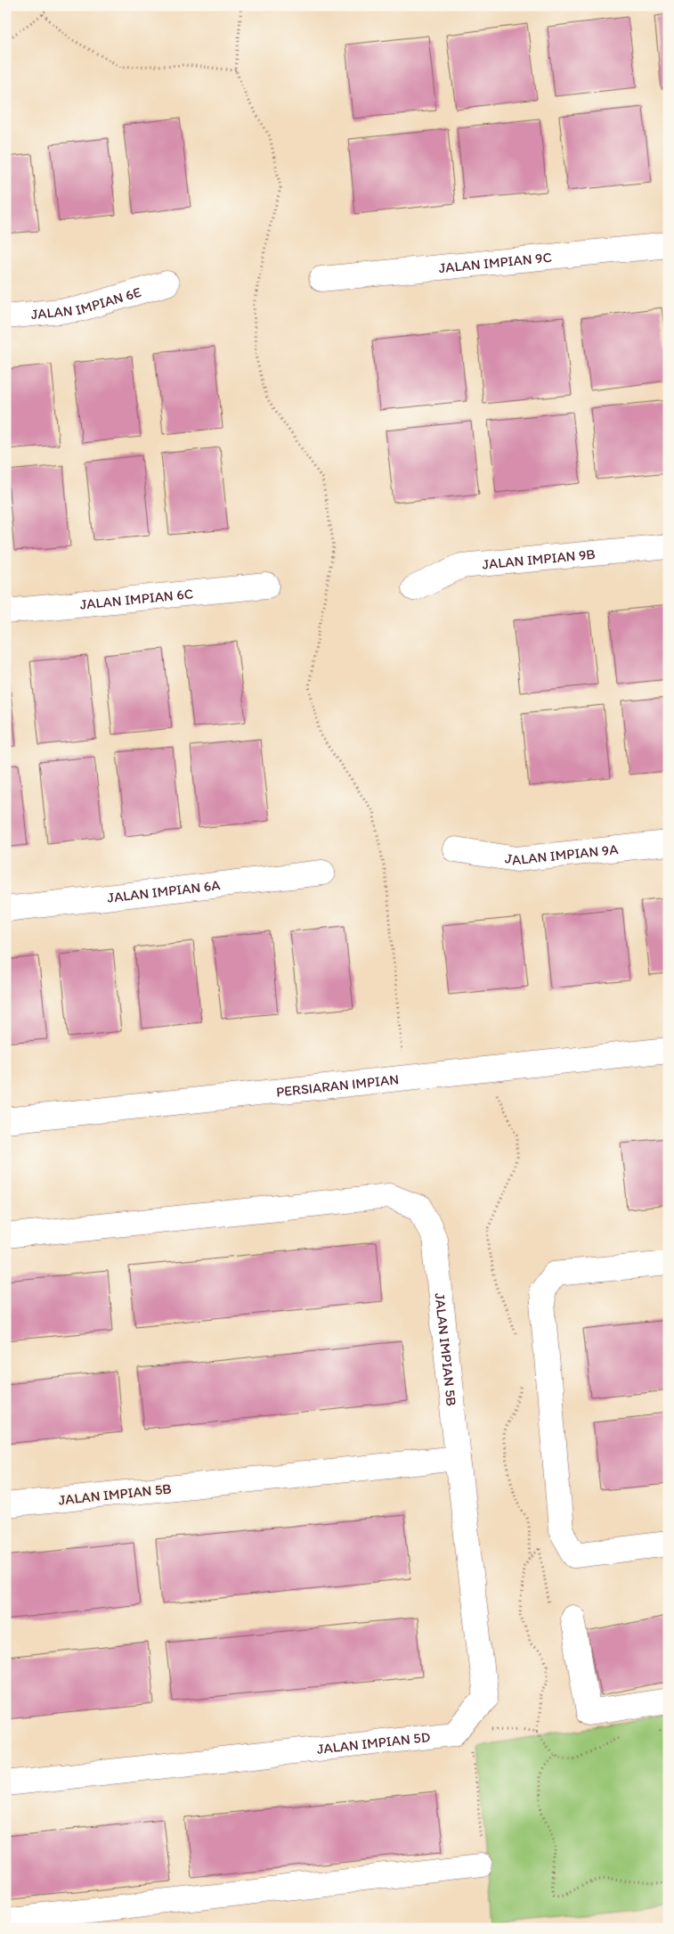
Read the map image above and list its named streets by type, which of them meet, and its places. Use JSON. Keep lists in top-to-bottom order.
{
  "streets": {
    "street": [
      "JALAN IMPIAN 9C",
      "JALAN IMPIAN 6E",
      "JALAN IMPIAN 9B",
      "JALAN IMPIAN 6C",
      "JALAN IMPIAN 9A",
      "JALAN IMPIAN 6A",
      "PERSIARAN IMPIAN",
      "JALAN IMPIAN 5B",
      "JALAN IMPIAN 5D"
    ]
  },
  "crossings": [
    ["JALAN IMPIAN 5B", "JALAN IMPIAN 5D"]
  ]
}
